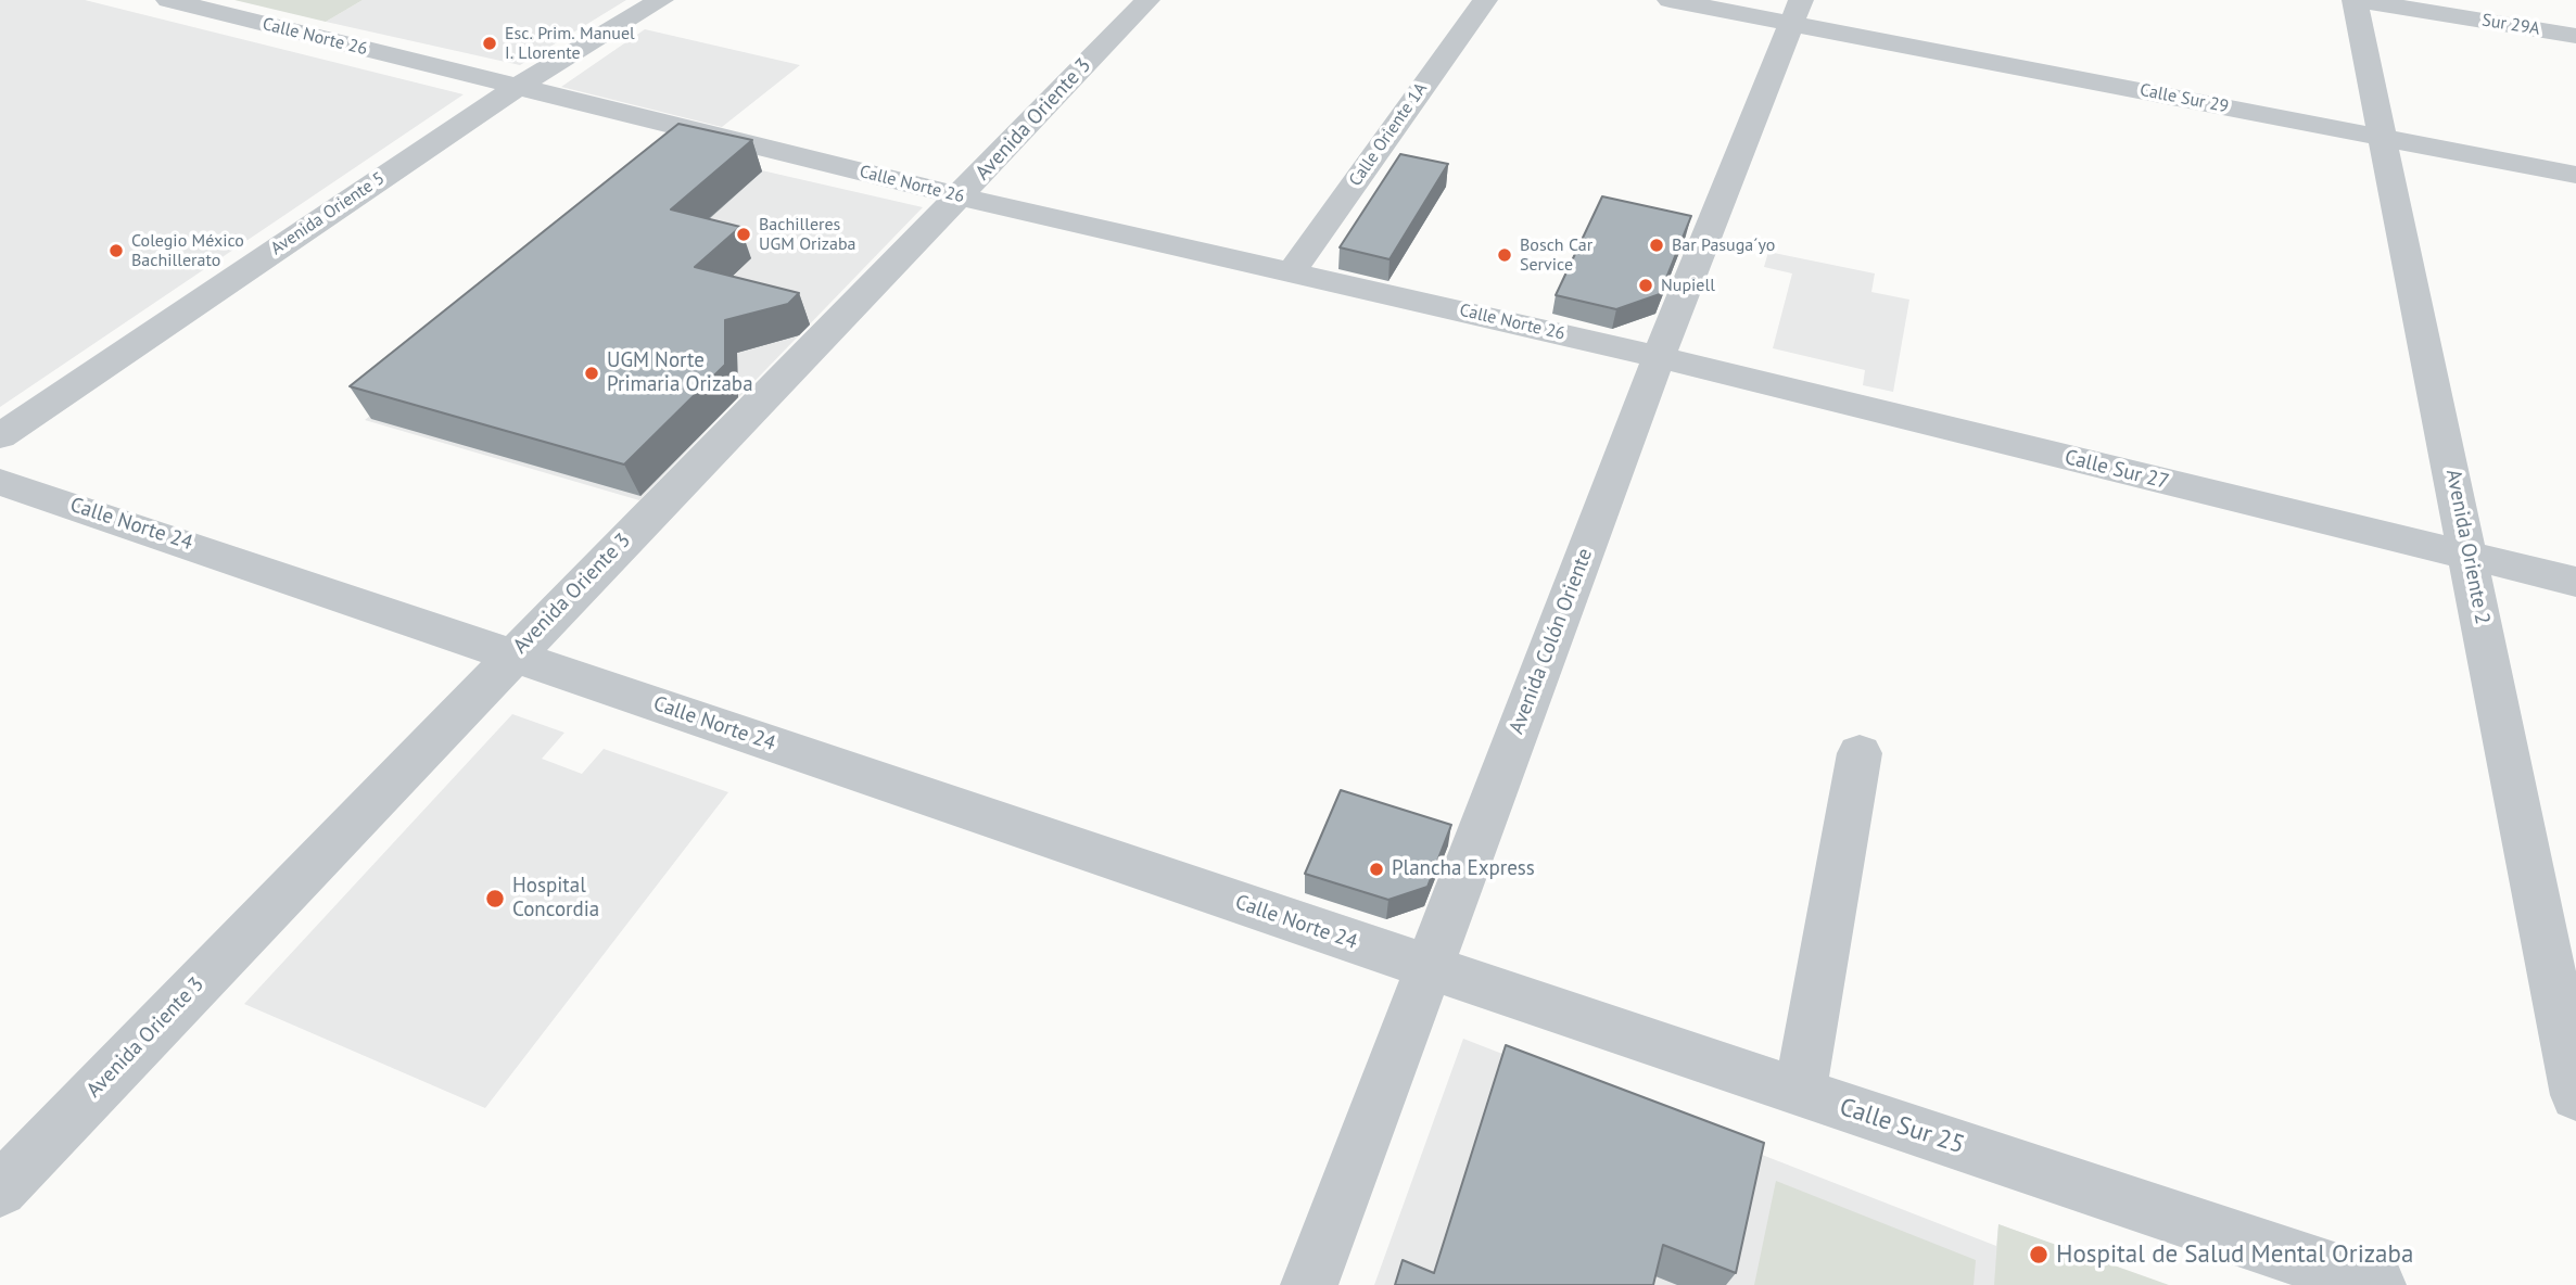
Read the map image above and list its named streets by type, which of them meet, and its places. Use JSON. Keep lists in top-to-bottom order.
{
  "streets": {
    "street": [
      "Sur 29A",
      "Calle Norte 26",
      "Calle Sur 29",
      "Avenida Oriente 3",
      "Calle Oriente 1A",
      "Avenida Oriente 5",
      "Calle Sur 27",
      "Calle Norte 24",
      "Avenida Oriente 2",
      "Avenida Colón Oriente",
      "Calle Sur 25"
    ]
  },
  "crossings": [
    ["Sur 29A", "Avenida Oriente 2"],
    ["Calle Norte 26", "Avenida Oriente 3"],
    ["Calle Norte 26", "Calle Oriente 1A"],
    ["Calle Norte 26", "Avenida Oriente 5"],
    ["Calle Norte 26", "Calle Sur 27"],
    ["Calle Norte 26", "Avenida Colón Oriente"],
    ["Calle Sur 29", "Avenida Oriente 2"],
    ["Calle Sur 29", "Avenida Colón Oriente"],
    ["Avenida Oriente 3", "Calle Norte 24"],
    ["Calle Sur 27", "Avenida Oriente 2"],
    ["Calle Sur 27", "Avenida Colón Oriente"],
    ["Calle Norte 24", "Avenida Colón Oriente"],
    ["Calle Norte 24", "Calle Sur 25"],
    ["Avenida Colón Oriente", "Calle Sur 25"]
  ],
  "places": [
    "Esc. Prim. Manuel I. Llorente",
    "Bachilleres UGM Orizaba",
    "Bar Pasuga´yo",
    "Colegio México Bachillerato",
    "Bosch Car Service",
    "Nupiell",
    "UGM Norte Primaria Orizaba",
    "Plancha Express",
    "Hospital Concordia",
    "Hospital de Salud Mental Orizaba"
  ]
}
